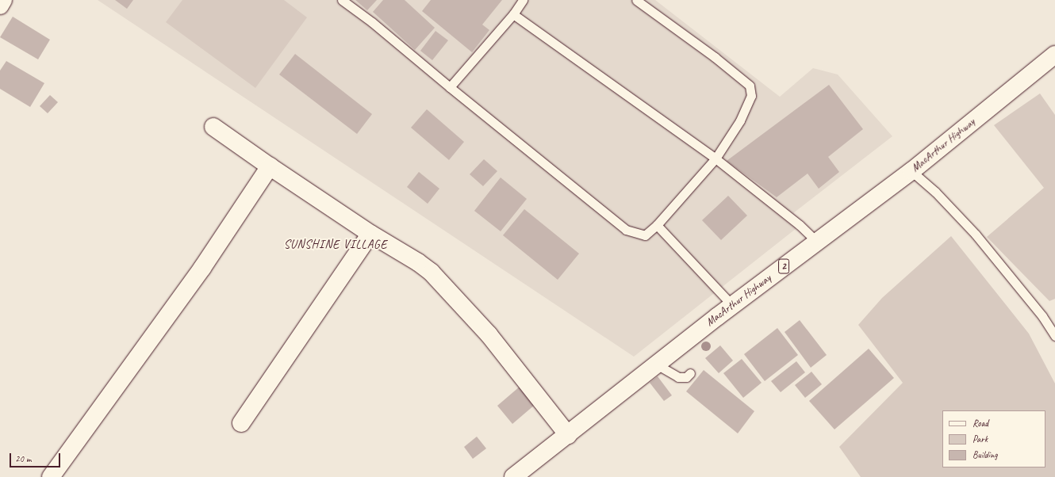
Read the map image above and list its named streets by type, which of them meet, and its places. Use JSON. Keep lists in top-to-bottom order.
{
  "streets": {
    "main road": ["MacArthur Highway", "2"]
  },
  "districts": ["SUNSHINE VILLAGE"],
  "legend": ["Road", "Park", "Building"],
  "scale_bar": "20 m"
}
